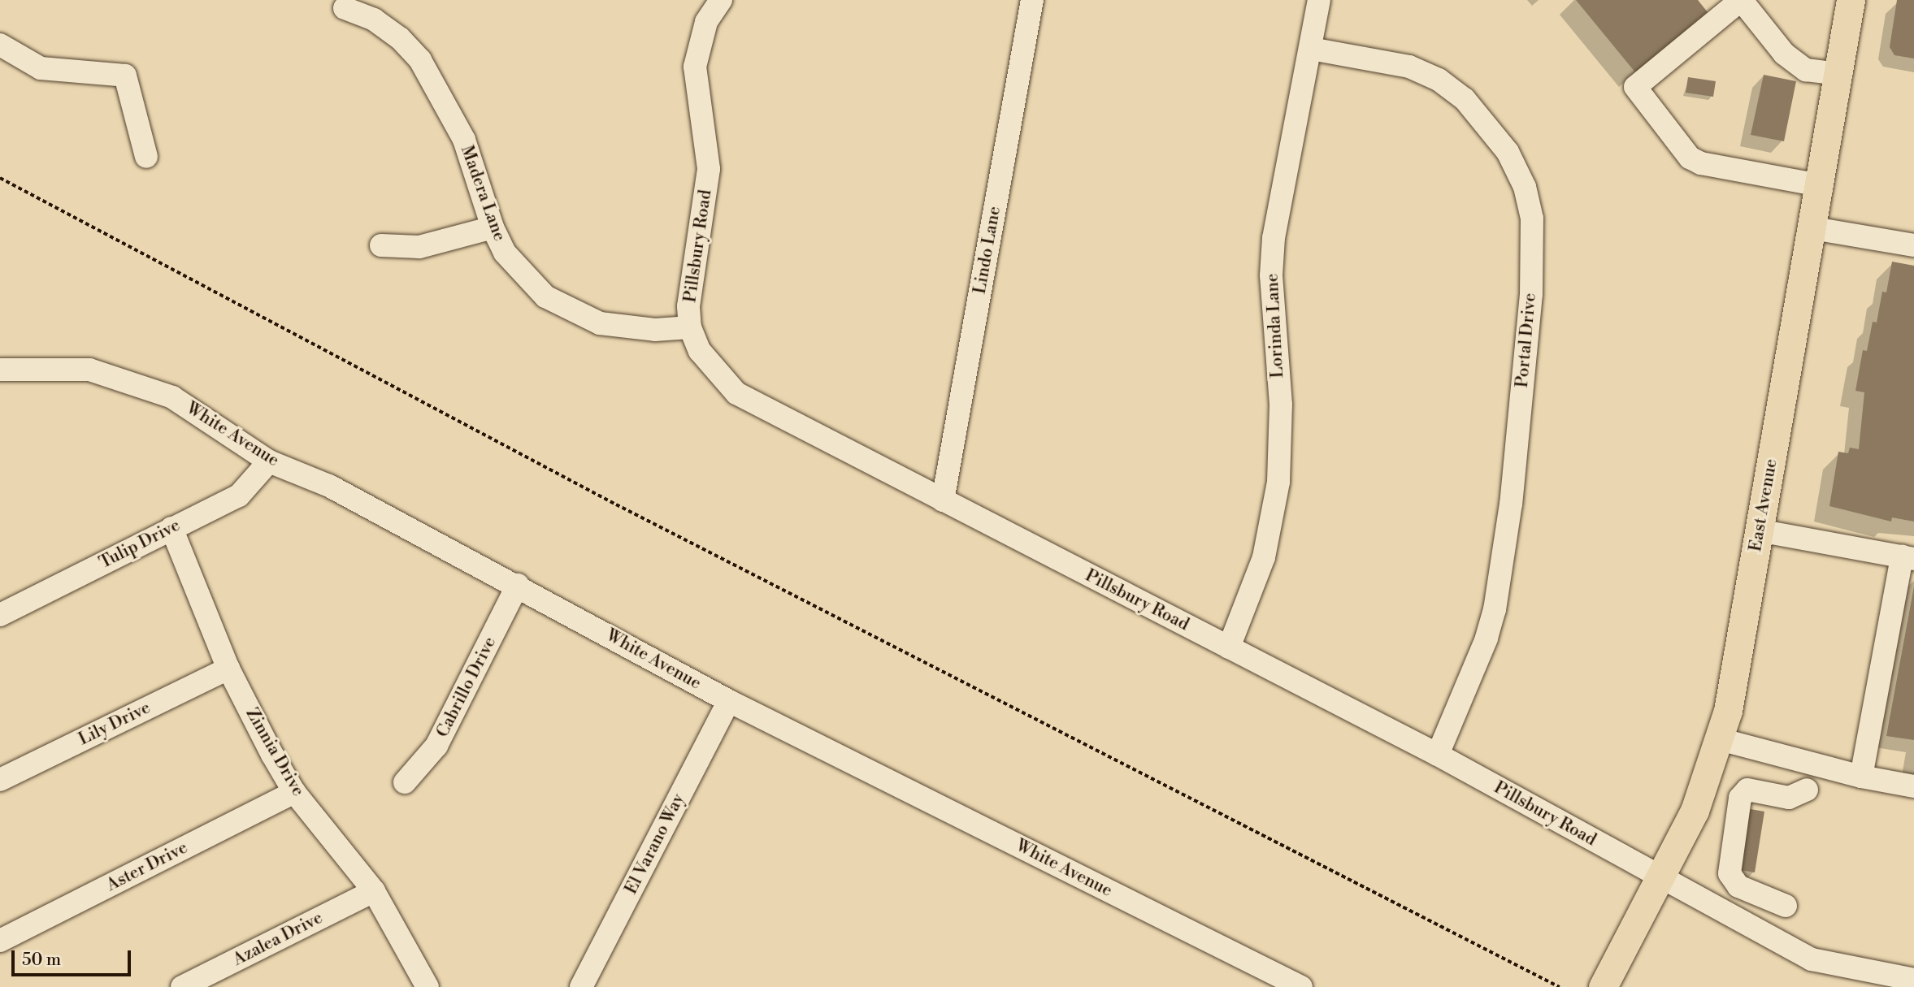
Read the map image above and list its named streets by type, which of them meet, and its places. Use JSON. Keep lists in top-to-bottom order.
{
  "streets": {
    "main road": ["East Avenue"],
    "street": [
      "Madera Lane",
      "Pillsbury Road",
      "Lindo Lane",
      "Lorinda Lane",
      "Portal Drive",
      "White Avenue",
      "Tulip Drive",
      "Cabrillo Drive",
      "Lily Drive",
      "Zinnia Drive",
      "El Varano Way",
      "Aster Drive",
      "Azalea Drive"
    ]
  },
  "crossings": [
    ["Madera Lane", "Pillsbury Road"],
    ["Pillsbury Road", "Lindo Lane"],
    ["Pillsbury Road", "Lorinda Lane"],
    ["Pillsbury Road", "Portal Drive"],
    ["Pillsbury Road", "East Avenue"],
    ["Lorinda Lane", "Portal Drive"],
    ["White Avenue", "Tulip Drive"],
    ["White Avenue", "Cabrillo Drive"],
    ["White Avenue", "El Varano Way"],
    ["Tulip Drive", "Zinnia Drive"],
    ["Lily Drive", "Zinnia Drive"],
    ["Zinnia Drive", "Aster Drive"],
    ["Zinnia Drive", "Azalea Drive"]
  ],
  "scale_bar": "50 m"
}
